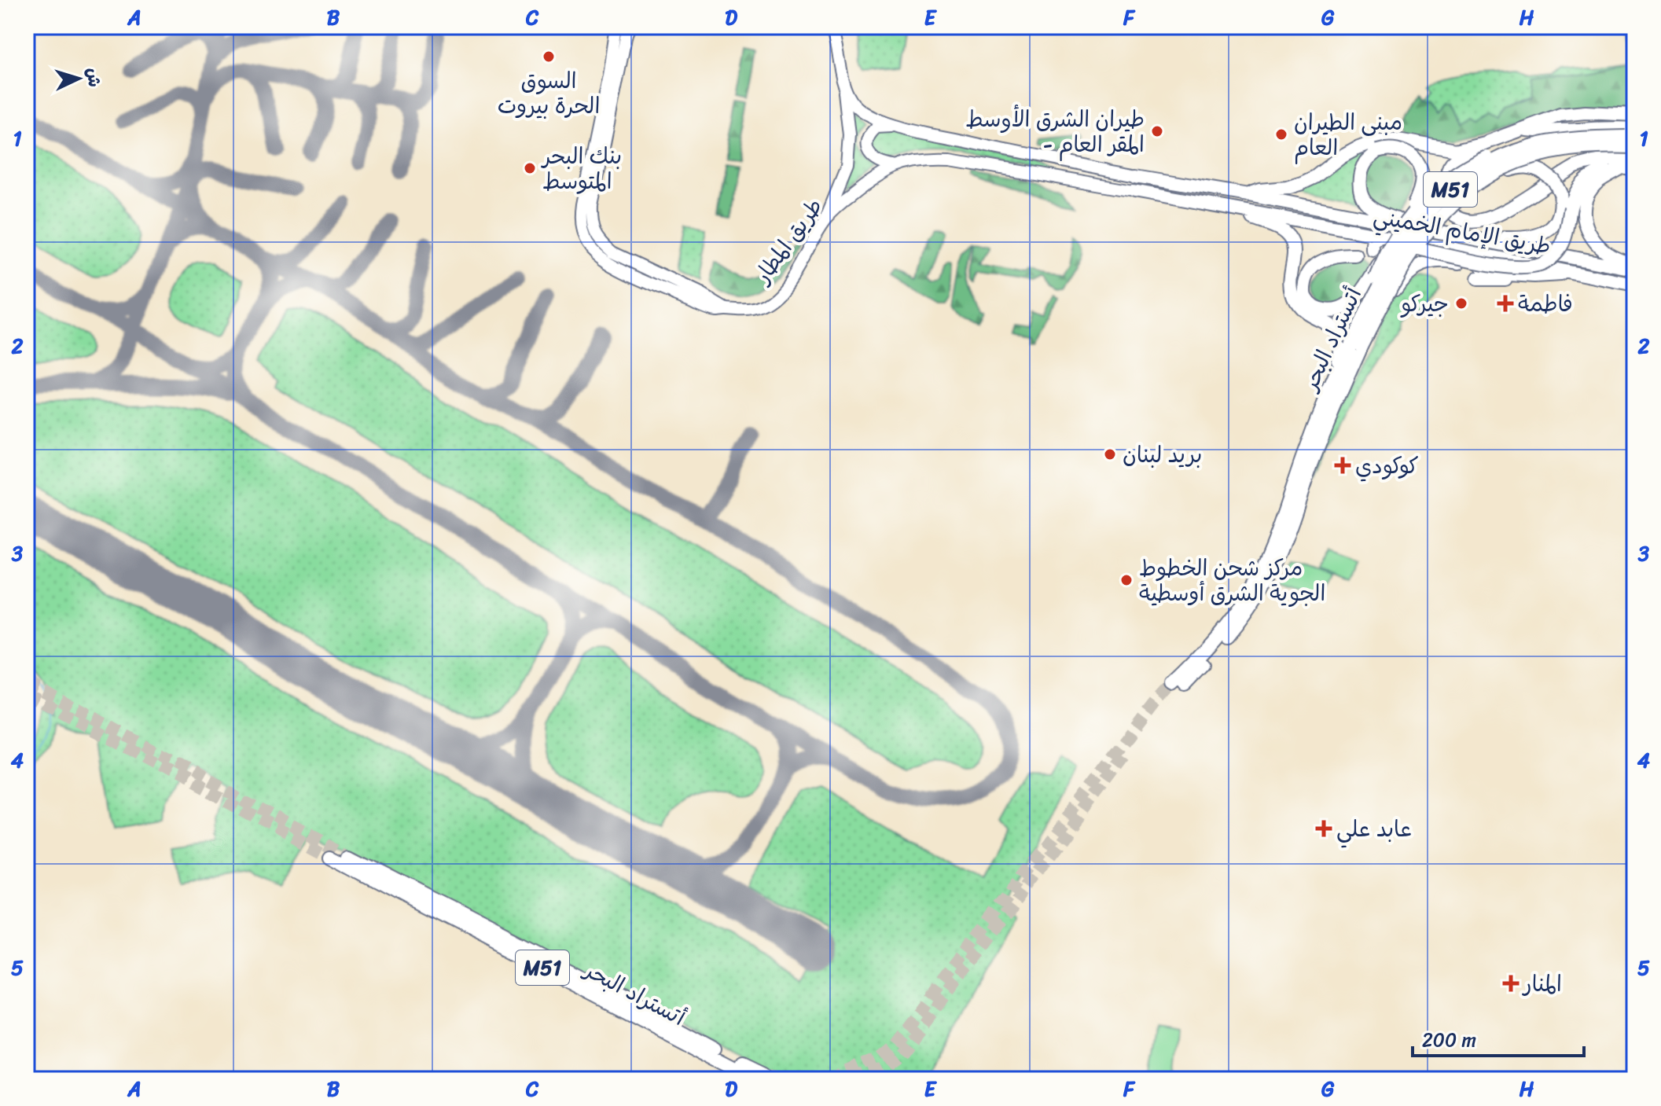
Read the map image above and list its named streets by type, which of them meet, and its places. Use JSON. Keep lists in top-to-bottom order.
{
  "streets": {
    "highway": ["M51", "طريق الإمام الخميني", "أتستراد البحر"],
    "main road": ["طريق المطار"]
  },
  "crossings": [
    ["طريق الإمام الخميني", "طريق المطار"]
  ],
  "places": {
    "other": [
      "السوق الحرة بيروت",
      "طيران الشرق الأوسط - المقر العام",
      "مبنى الطيران العام",
      "بنك البحر المتوسط",
      "جيركو",
      "بريد لبنان",
      "مركز شحن الخطوط الجوية الشرق أوسطية"
    ],
    "health": [
      "فاطمة",
      "كوكودي",
      "عابد علي",
      "المنار"
    ]
  },
  "scale_bar": "200 m",
  "north": "right",
  "grid": {
    "columns": [
      "A",
      "B",
      "C",
      "D",
      "E",
      "F",
      "G",
      "H"
    ],
    "rows": [
      "1",
      "2",
      "3",
      "4",
      "5"
    ]
  }
}
